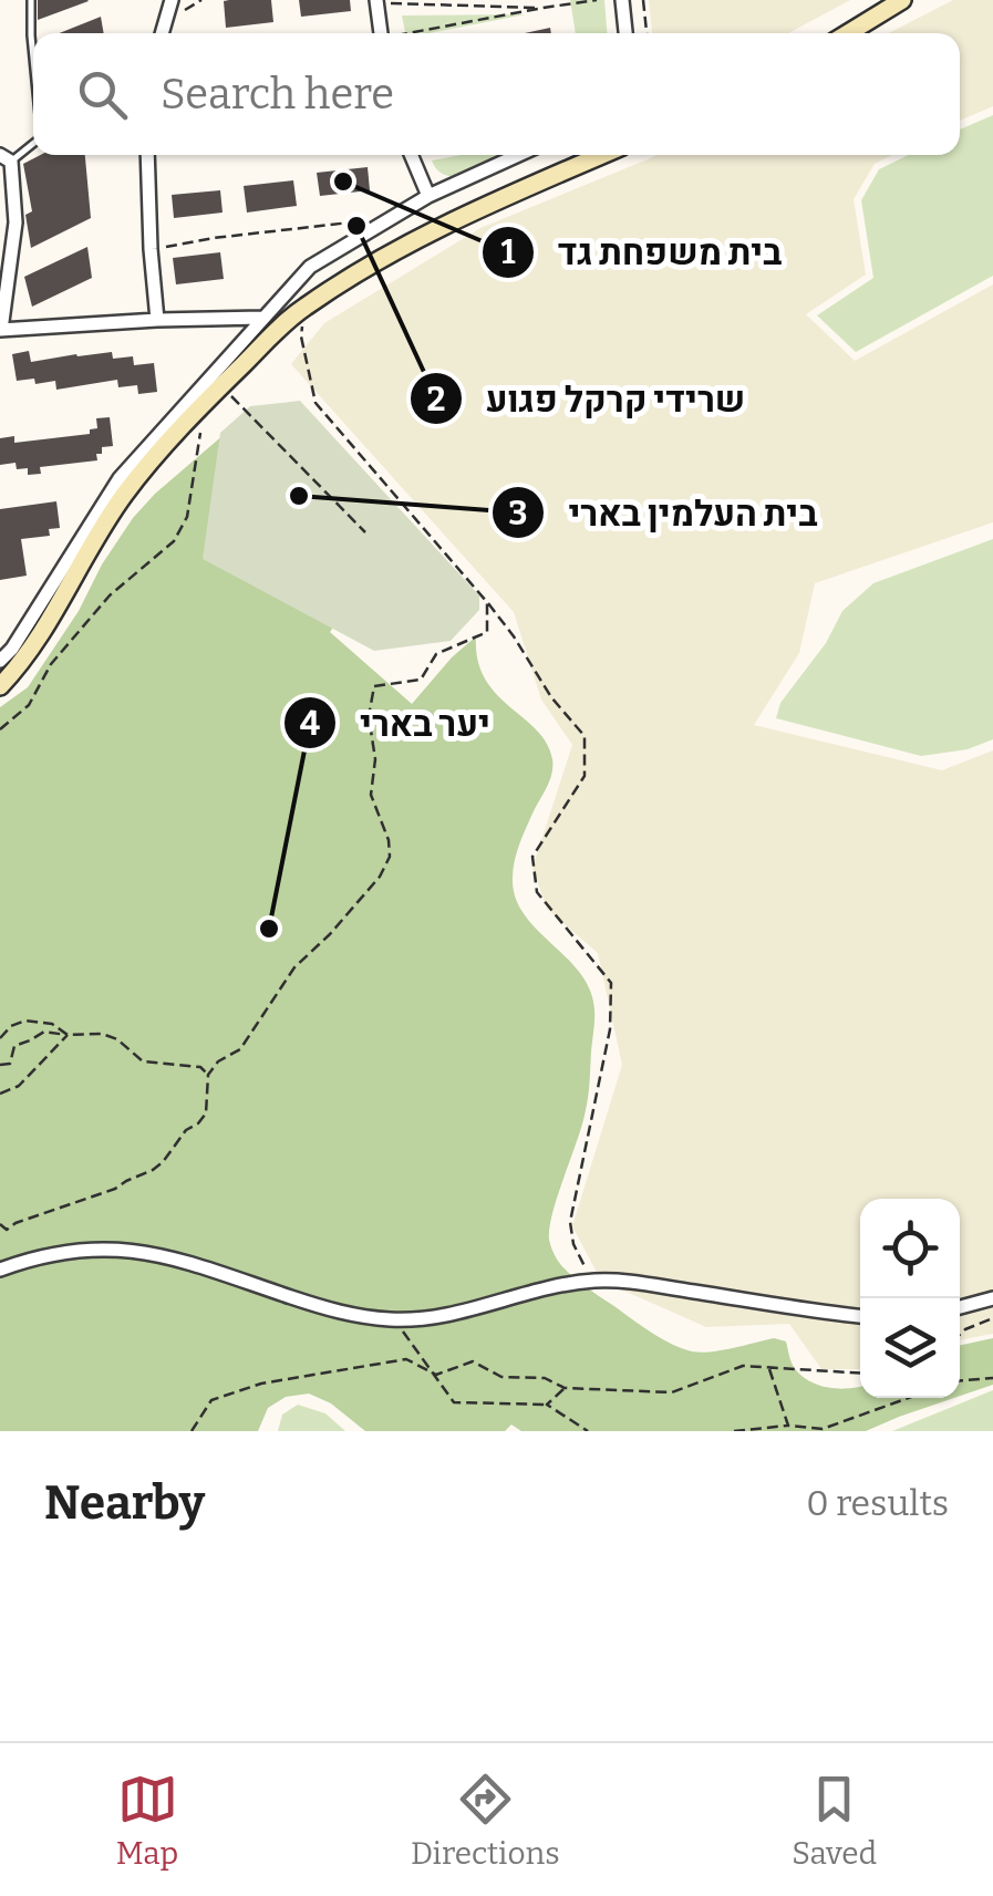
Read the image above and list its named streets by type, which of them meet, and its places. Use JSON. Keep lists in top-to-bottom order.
{
  "places": [
    "בית משפחת גד",
    "שרידי קרקל פגוע",
    "בית העלמין בארי",
    "יער בארי"
  ],
  "page": {
    "search": "Search here",
    "heading": ["Nearby", "0 results"],
    "nav": ["Map", "Directions", "Saved"]
  }
}
